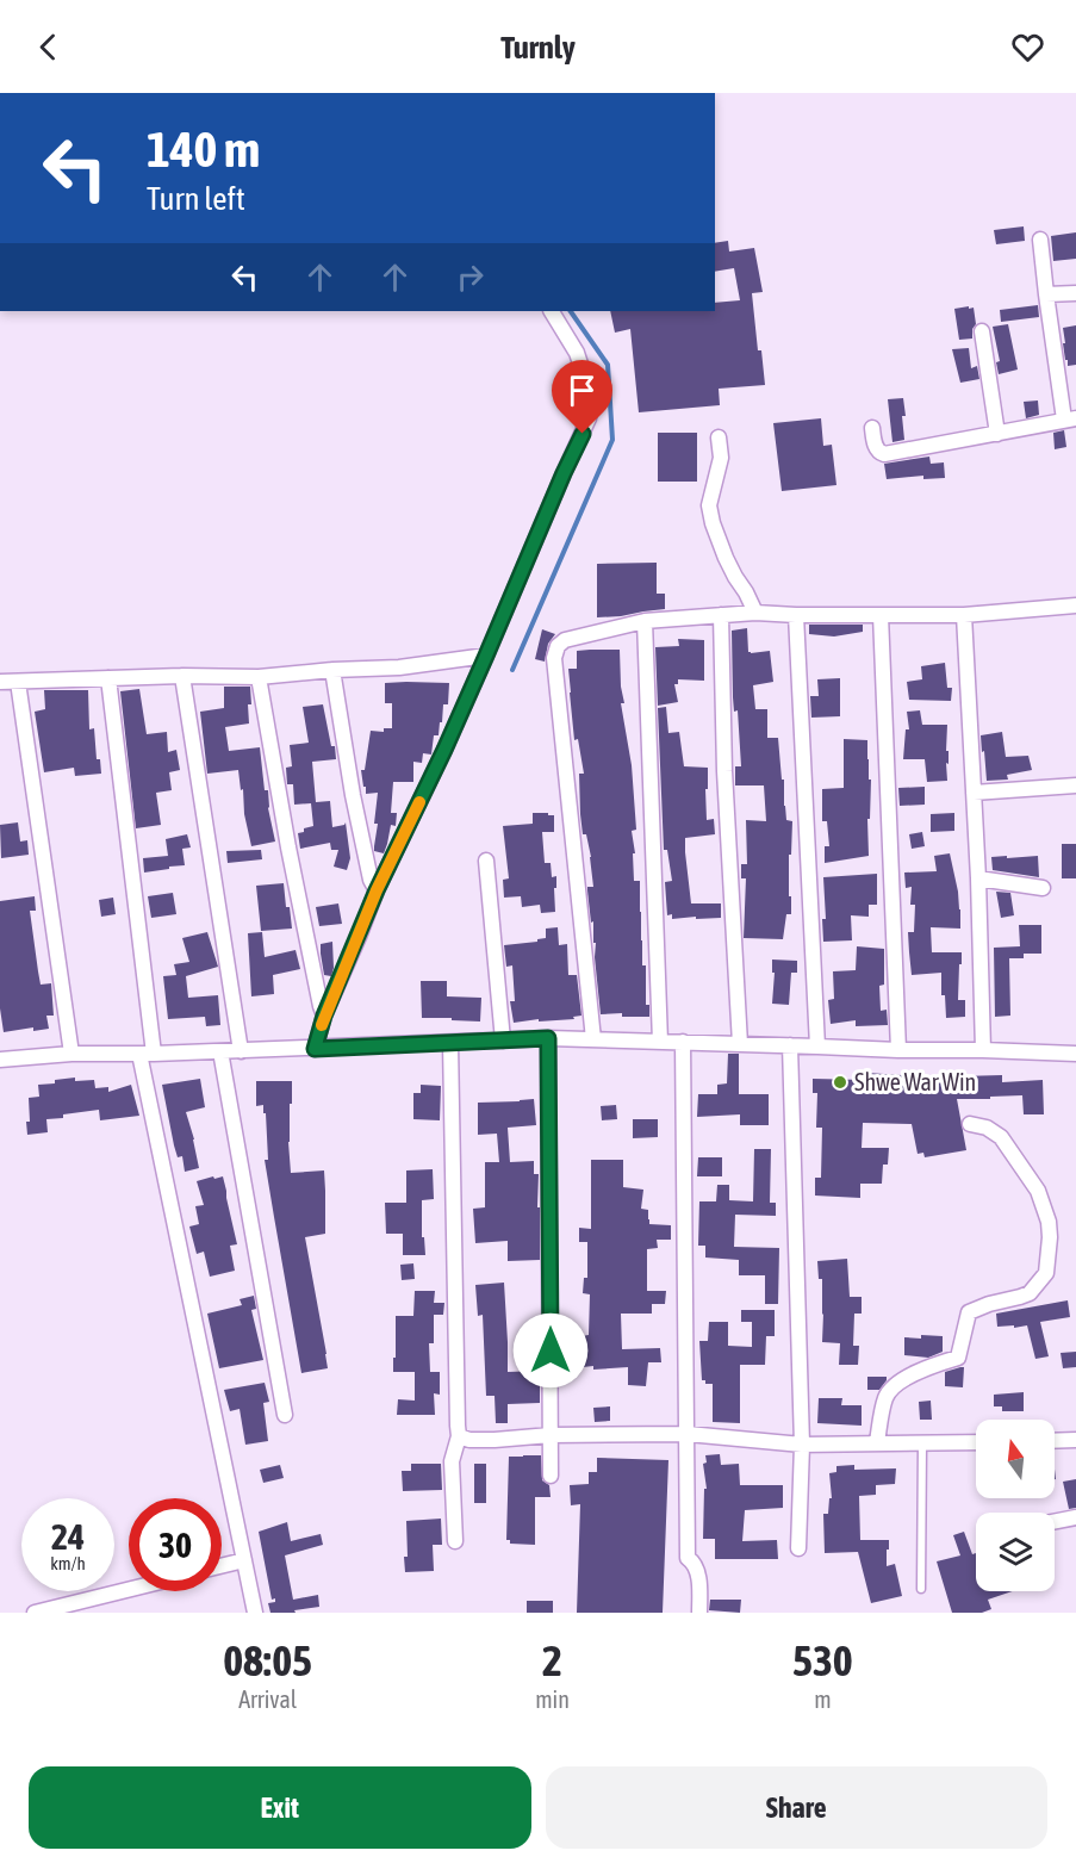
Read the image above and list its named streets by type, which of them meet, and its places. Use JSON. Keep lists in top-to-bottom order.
{
  "places": ["Shwe War Win"],
  "north": "top",
  "page": {
    "header": "Turnly",
    "turn": ["140 m", "Turn left"],
    "speed": "24 km/h",
    "limit": "30",
    "eta": [
      "08:05",
      "Arrival",
      "2",
      "min",
      "530",
      "m"
    ],
    "buttons": ["Exit", "Share"]
  }
}
